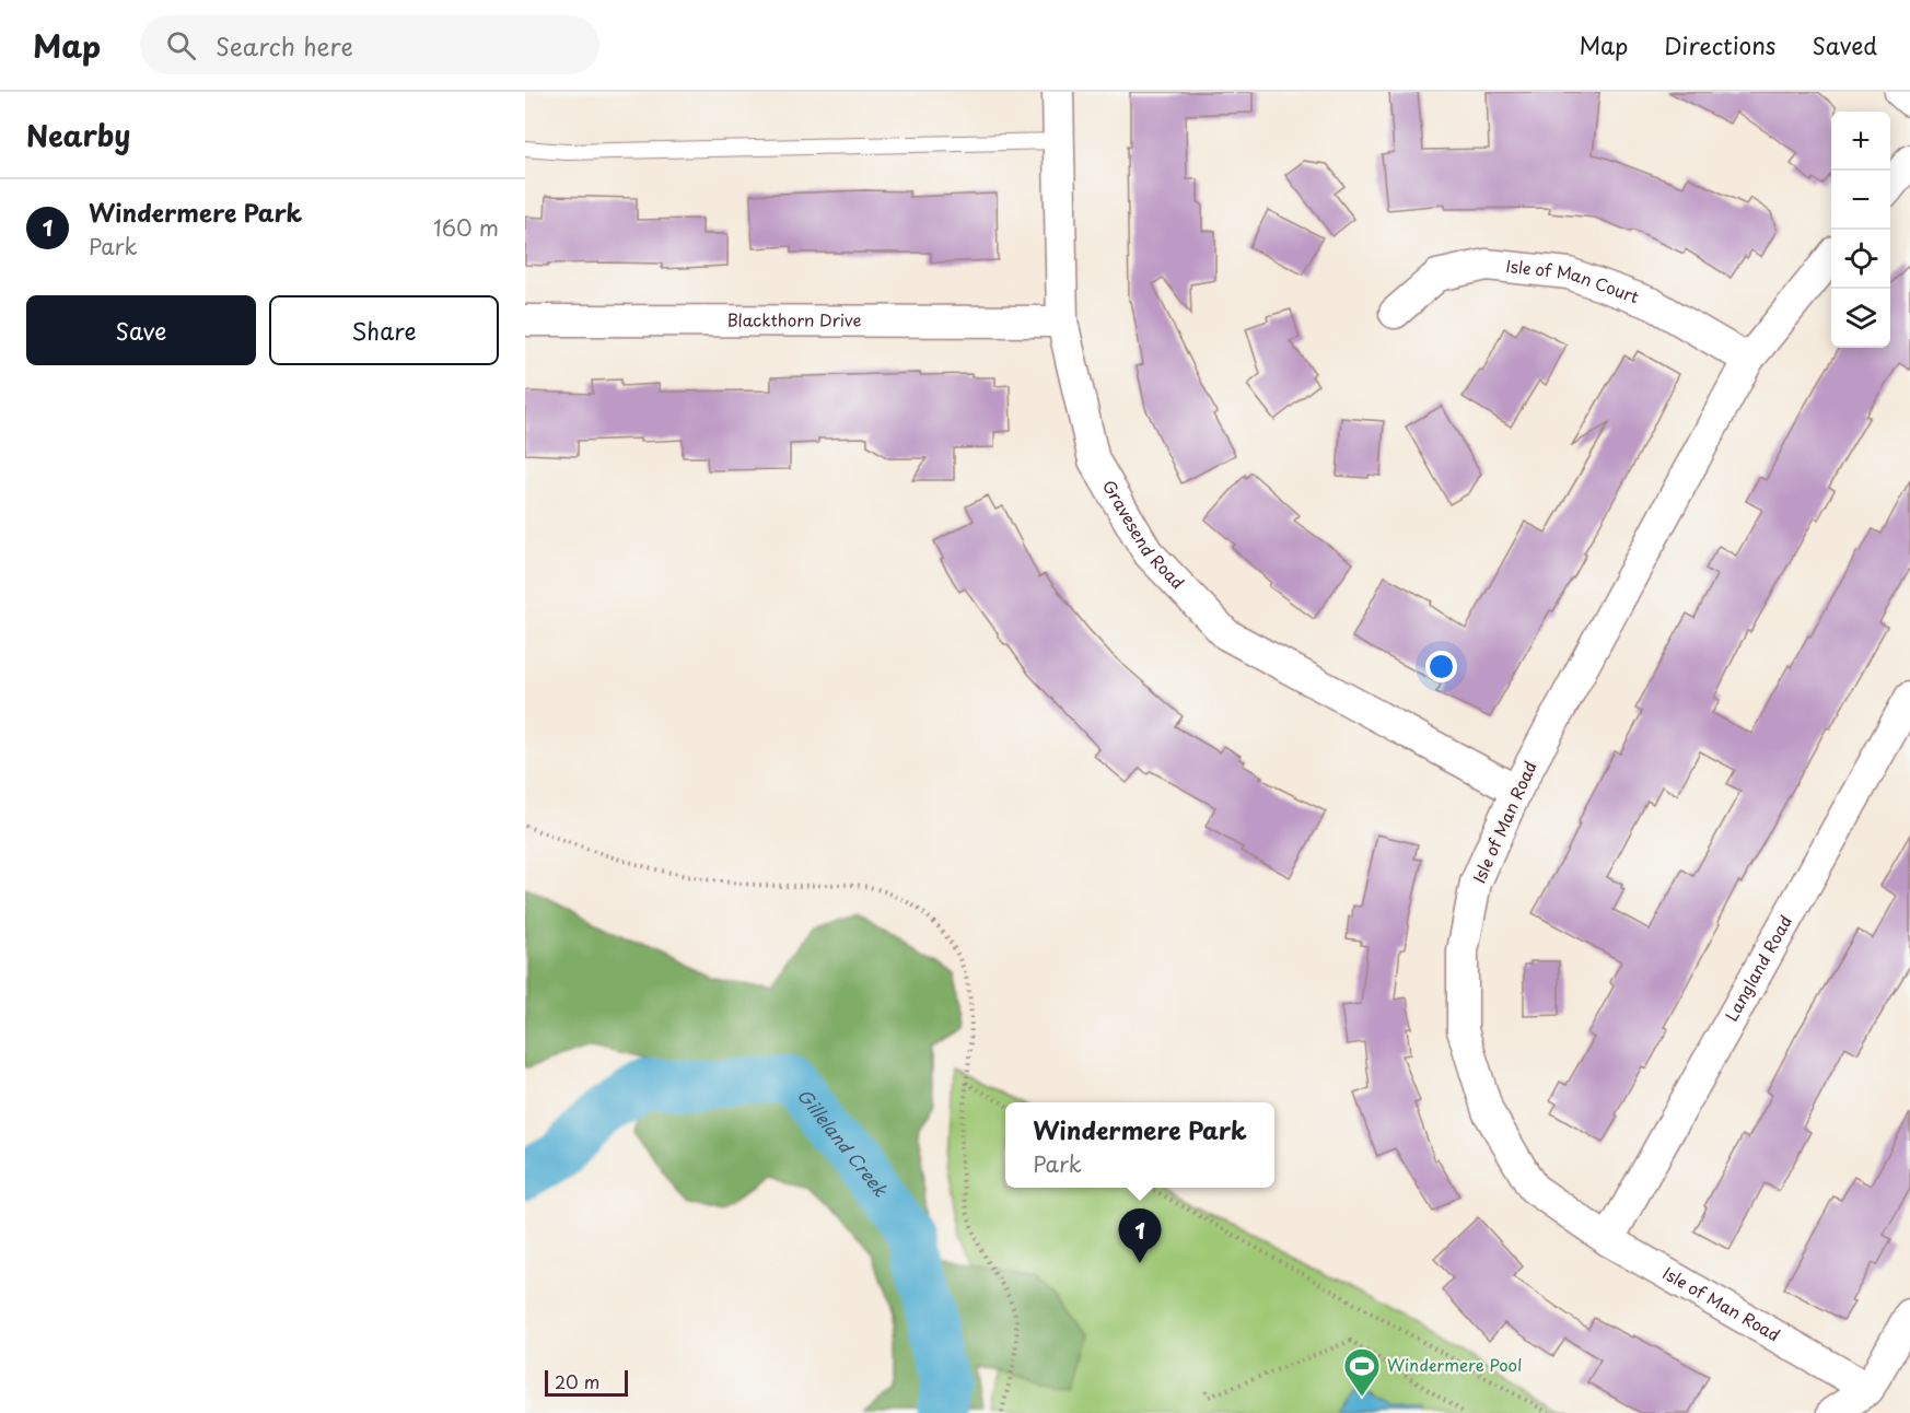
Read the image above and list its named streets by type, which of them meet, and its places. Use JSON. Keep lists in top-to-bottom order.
{
  "streets": {
    "street": [
      "Isle of Man Court",
      "Blackthorn Drive",
      "Gravesend Road",
      "Isle of Man Road",
      "Langland Road"
    ]
  },
  "crossings": [
    ["Isle of Man Court", "Isle of Man Road"],
    ["Blackthorn Drive", "Gravesend Road"],
    ["Gravesend Road", "Isle of Man Road"],
    ["Isle of Man Road", "Langland Road"]
  ],
  "water": ["Gilleland Creek"],
  "places": {
    "sports": ["Windermere Pool"]
  },
  "scale_bar": "20 m",
  "page": {
    "header": "Map",
    "search": "Search here",
    "nav": ["Map", "Directions", "Saved"],
    "heading": "Nearby",
    "map_buttons": ["+", "−"],
    "list": [
      {
        "mark": "1",
        "name": "Windermere Park",
        "note": "Park",
        "value": "160 m"
      }
    ],
    "buttons": ["Save", "Share"],
    "popup": ["Windermere Park", "Park"],
    "pins": "1",
    "scale": "20 m"
  }
}
